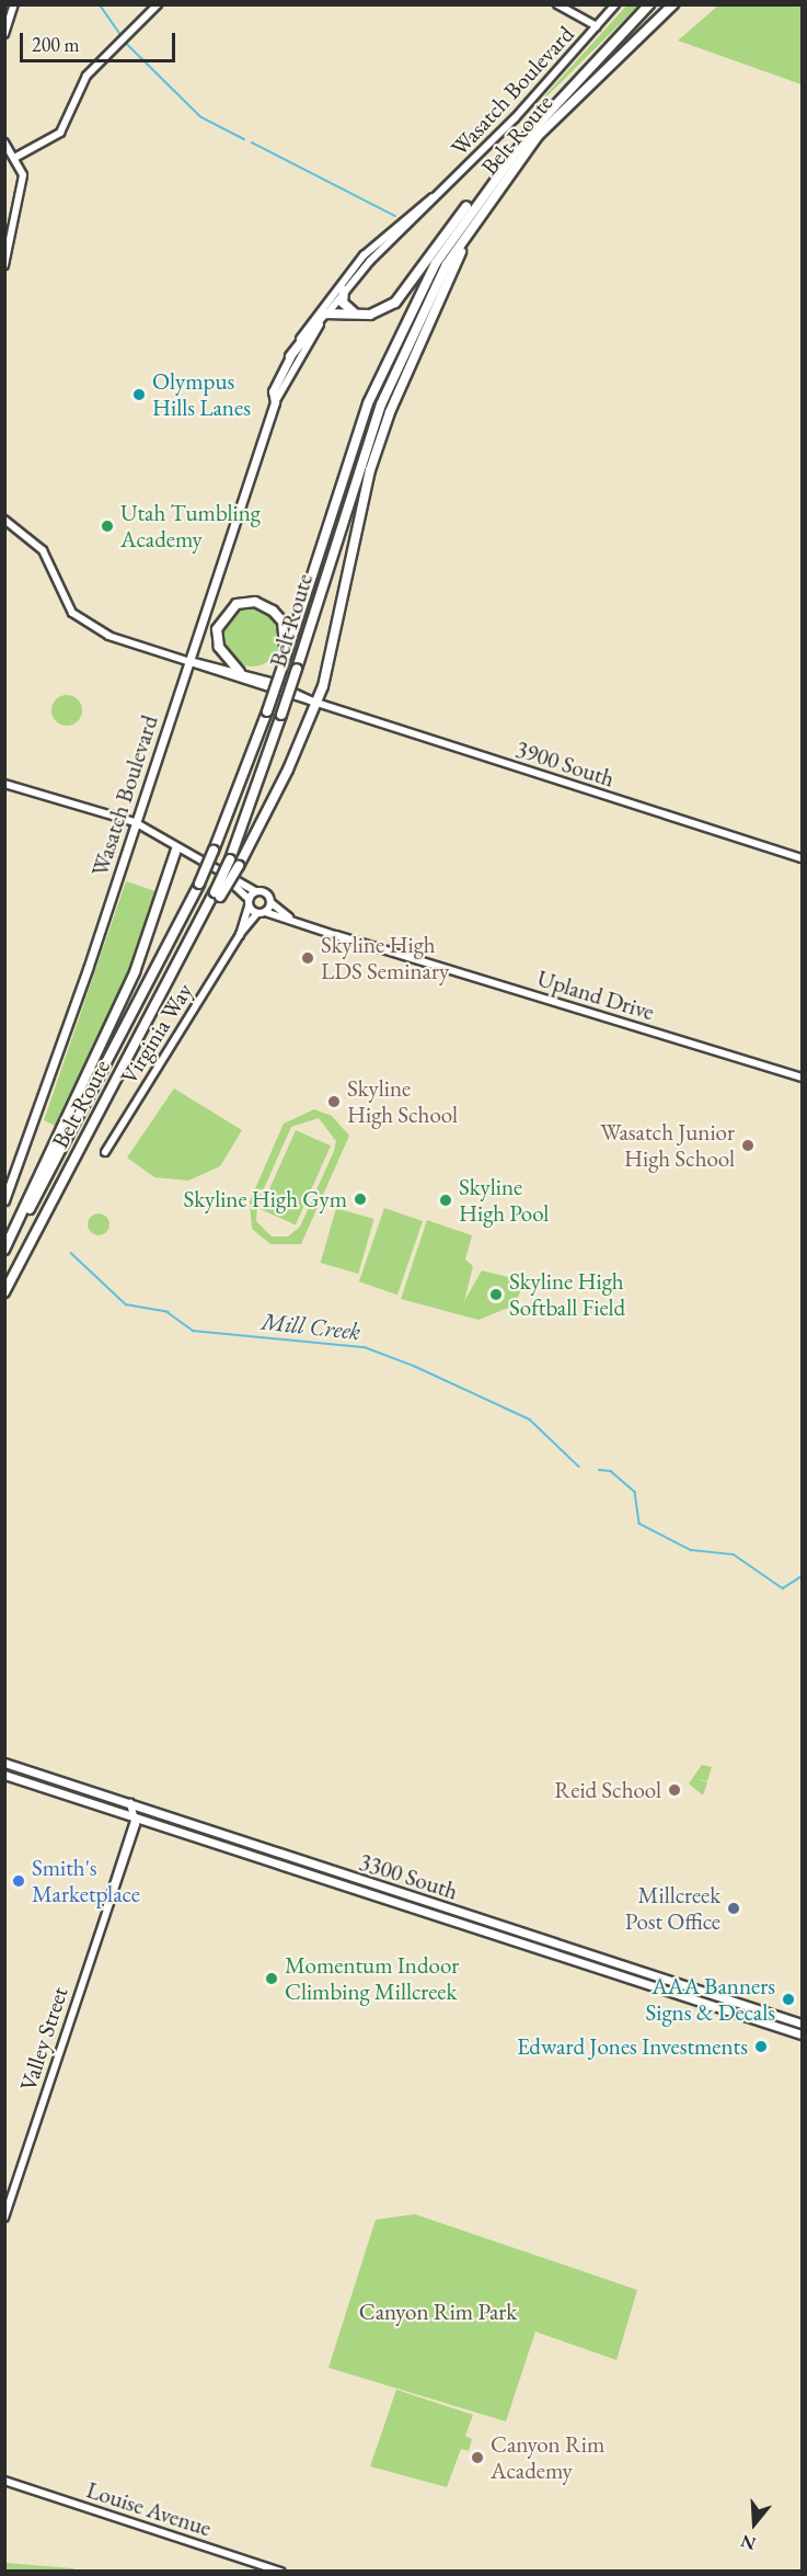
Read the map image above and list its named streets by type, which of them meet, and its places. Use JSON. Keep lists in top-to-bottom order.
{
  "streets": {
    "highway": ["Belt Route"],
    "main road": ["Wasatch Boulevard", "3300 South"],
    "street": [
      "3900 South",
      "Upland Drive",
      "Virginia Way",
      "Valley Street",
      "Louise Avenue"
    ]
  },
  "crossings": [
    ["Wasatch Boulevard", "3900 South"],
    ["Upland Drive", "Virginia Way"],
    ["3300 South", "Valley Street"]
  ],
  "water": ["Mill Creek"],
  "parks": ["Canyon Rim Park"],
  "places": [
    "Olympus Hills Lanes",
    "Utah Tumbling Academy",
    "Skyline High LDS Seminary",
    "Skyline High School",
    "Wasatch Junior High School",
    "Skyline High Gym",
    "Skyline High Pool",
    "Skyline High Softball Field",
    "Reid School",
    "Smith's Marketplace",
    "Millcreek Post Office",
    "Momentum Indoor Climbing Millcreek",
    "AAA Banners Signs & Decals",
    "Edward Jones Investments",
    "Canyon Rim Academy"
  ],
  "scale_bar": "200 m",
  "north": "bottom"
}
